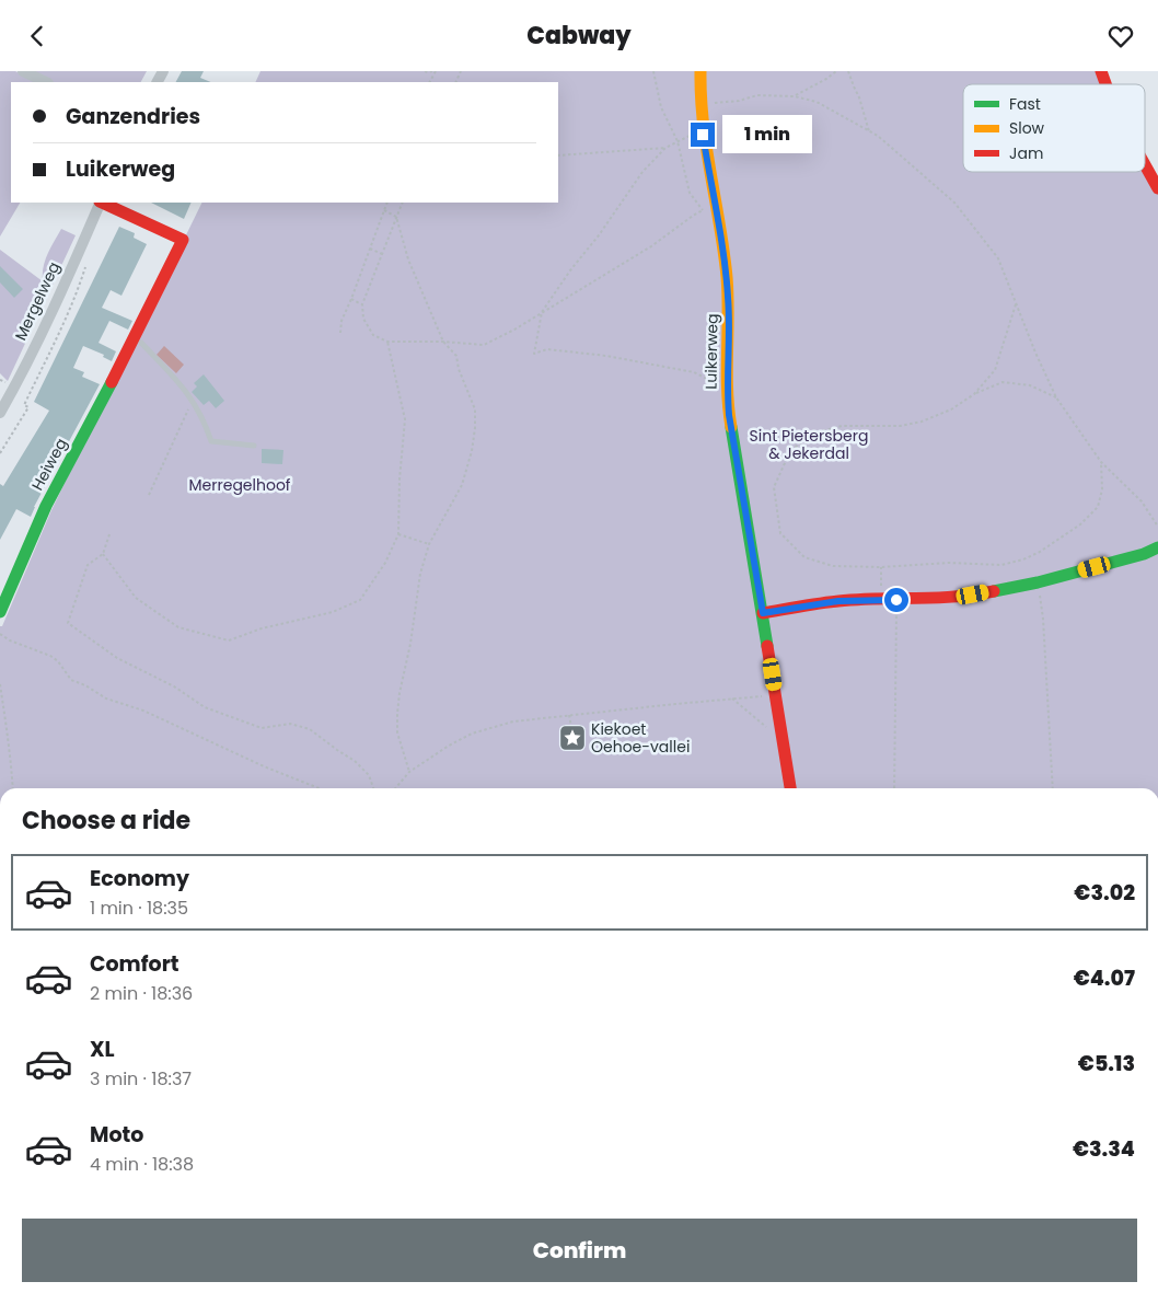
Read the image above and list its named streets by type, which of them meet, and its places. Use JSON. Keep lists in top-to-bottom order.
{
  "streets": {
    "street": ["Mergelweg", "Luikerweg", "Heiweg"]
  },
  "crossings": [
    ["Mergelweg", "Heiweg"]
  ],
  "parks": ["Sint Pietersberg & Jekerdal", "Merregelhoof"],
  "places": {
    "place": ["Kiekoet Oehoe-vallei"]
  },
  "legend": ["Fast", "Slow", "Jam"],
  "page": {
    "header": "Cabway",
    "banner": ["Ganzendries", "Luikerweg"],
    "bubble": "1 min",
    "heading": "Choose a ride",
    "list": [
      {
        "name": "Economy",
        "note": "1 min · 18:35",
        "value": "€3.02"
      },
      {
        "name": "Comfort",
        "note": "2 min · 18:36",
        "value": "€4.07"
      },
      {
        "name": "XL",
        "note": "3 min · 18:37",
        "value": "€5.13"
      },
      {
        "name": "Moto",
        "note": "4 min · 18:38",
        "value": "€3.34"
      }
    ],
    "buttons": "Confirm"
  }
}
